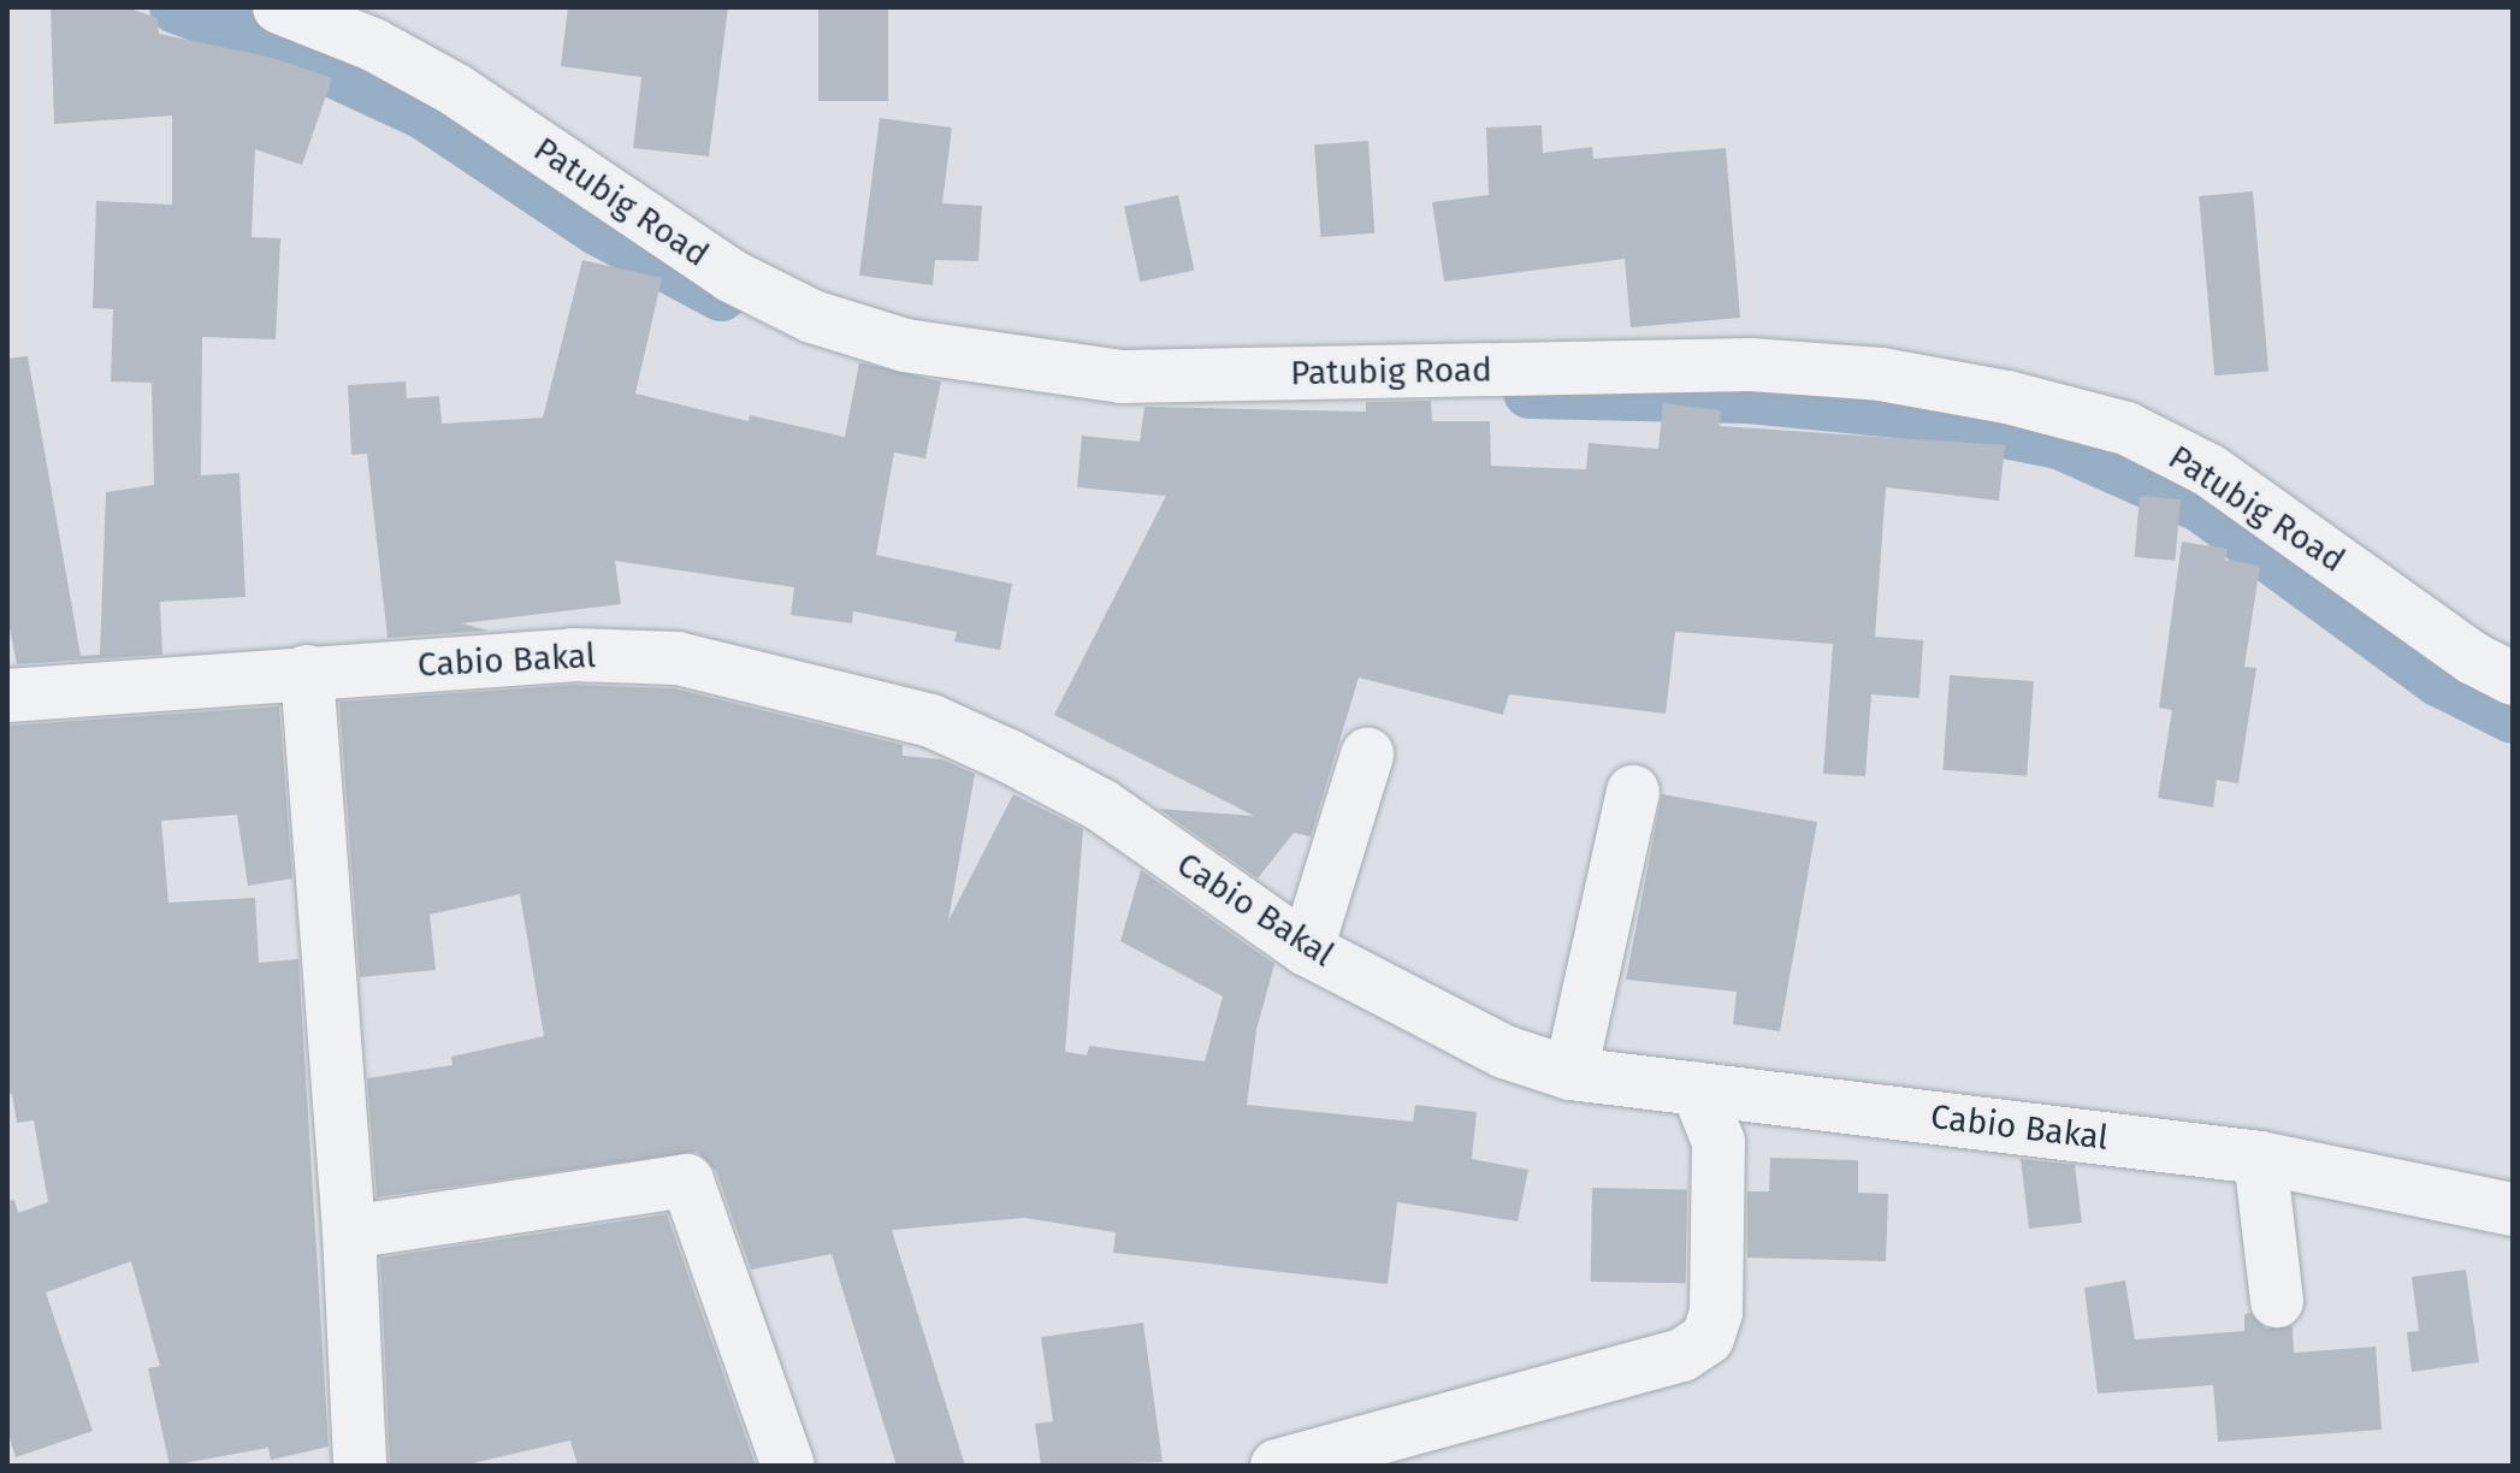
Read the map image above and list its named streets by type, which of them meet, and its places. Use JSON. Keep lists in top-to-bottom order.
{
  "streets": {
    "street": ["Patubig Road", "Cabio Bakal"]
  }
}
